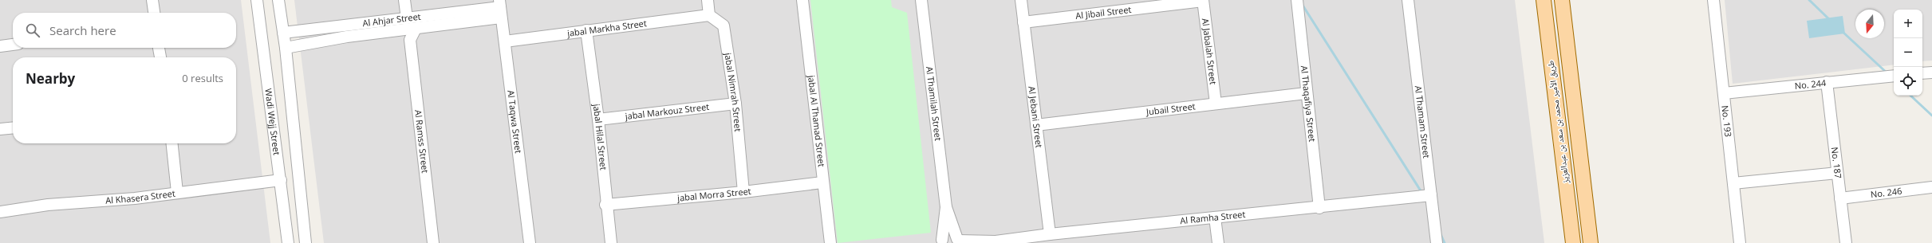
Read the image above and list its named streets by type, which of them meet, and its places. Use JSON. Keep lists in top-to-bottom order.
{
  "streets": {
    "main road": ["طريق الأمير محمد بن سعد بن عبدالعزيز"],
    "street": [
      "Al Jibail Street",
      "Al Ahjar Street",
      "jabal Markha Street",
      "Al Jabalah Street",
      "No. 244",
      "jabal Nimrah Street",
      "Al Thamilah Street",
      "Al Thaqafiya Street",
      "Jubail Street",
      "jabal Markouz Street",
      "Al Jebani Street",
      "Wadi Wejj Street",
      "Al Taqwa Street",
      "Al Thamam Street",
      "No. 193",
      "jabal Al Thamad Street",
      "jabal Hilal Street",
      "Al Ramss Street",
      "No. 187",
      "No. 246",
      "jabal Morra Street",
      "Al Khasera Street",
      "Al Ramha Street"
    ]
  },
  "crossings": [
    ["Al Jibail Street", "Al Jabalah Street"],
    ["Al Jibail Street", "Al Jebani Street"],
    ["Al Ahjar Street", "Al Taqwa Street"],
    ["jabal Markha Street", "jabal Nimrah Street"],
    ["jabal Markha Street", "Al Taqwa Street"],
    ["jabal Markha Street", "jabal Hilal Street"],
    ["Al Jabalah Street", "Jubail Street"],
    ["No. 244", "No. 193"],
    ["No. 244", "No. 187"],
    ["jabal Nimrah Street", "jabal Markouz Street"],
    ["jabal Nimrah Street", "jabal Morra Street"],
    ["Al Thaqafiya Street", "Jubail Street"],
    ["Al Thaqafiya Street", "Al Ramha Street"],
    ["Jubail Street", "Al Jebani Street"],
    ["jabal Markouz Street", "jabal Hilal Street"],
    ["Al Jebani Street", "Al Ramha Street"],
    ["Wadi Wejj Street", "Al Khasera Street"],
    ["Al Thamam Street", "Al Ramha Street"],
    ["jabal Al Thamad Street", "jabal Morra Street"],
    ["jabal Hilal Street", "jabal Morra Street"],
    ["No. 187", "No. 246"]
  ],
  "north": "bottom",
  "page": {
    "map_buttons": ["+", "−"],
    "search": "Search here",
    "heading": ["Nearby", "0 results"]
  }
}
